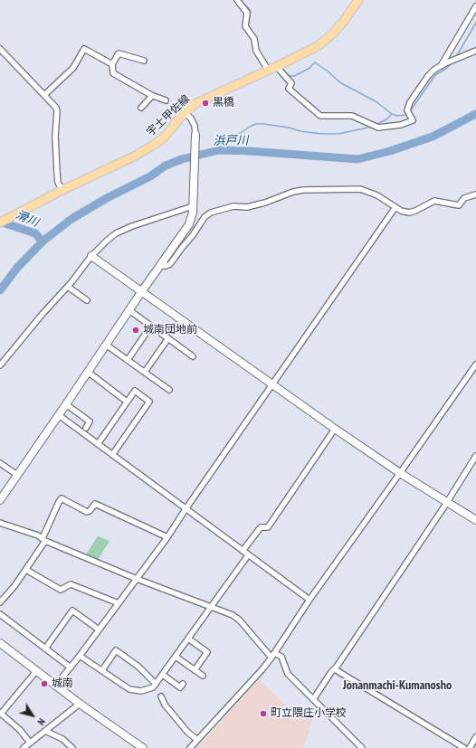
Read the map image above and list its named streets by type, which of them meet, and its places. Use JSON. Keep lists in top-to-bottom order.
{
  "streets": {
    "main road": ["宇土甲佐線"]
  },
  "districts": ["Jonanmachi-Kumanosho"],
  "water": ["浜戸川", "滑川"],
  "places": [
    "黒橋",
    "城南団地前",
    "城南",
    "町立隈庄小学校"
  ],
  "north": "bottom right"
}
